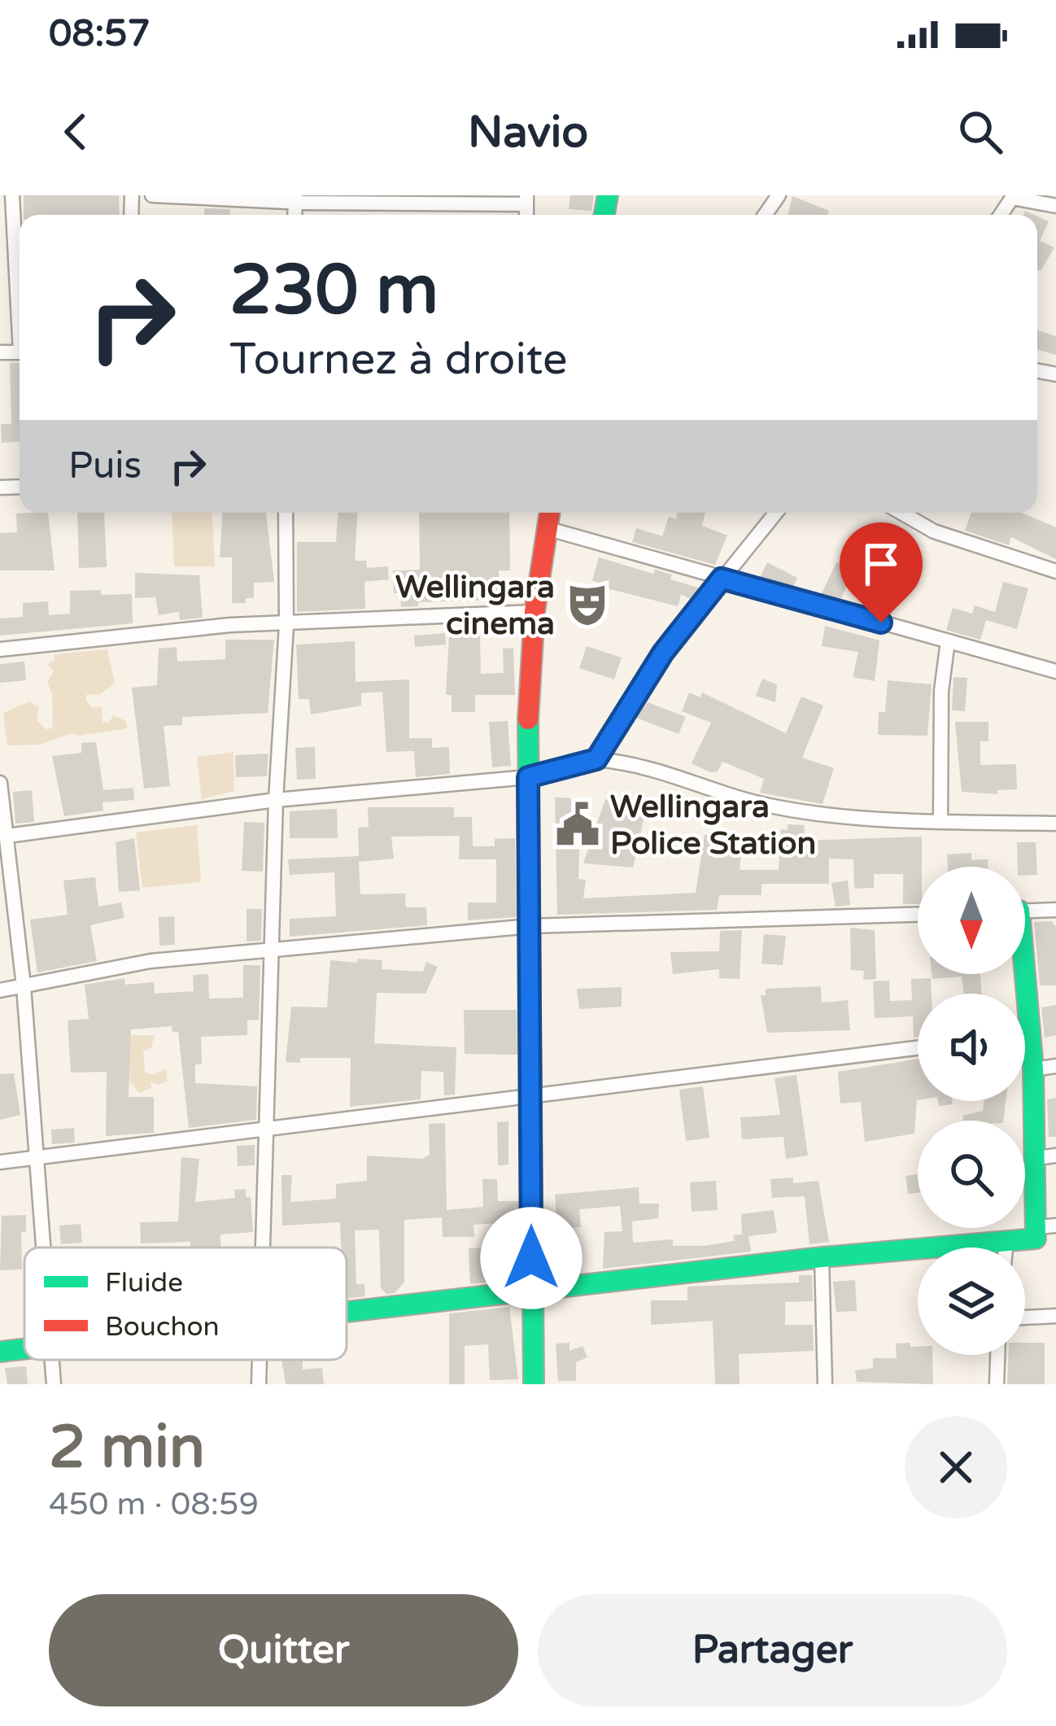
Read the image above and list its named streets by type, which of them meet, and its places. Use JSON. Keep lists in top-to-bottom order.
{
  "places": {
    "theatre": ["Wellingara cinema"],
    "public building": ["Wellingara Police Station"]
  },
  "legend": ["Fluide", "Bouchon"],
  "north": "bottom",
  "page": {
    "status": "08:57",
    "header": "Navio",
    "turn": ["230 m", "Tournez à droite"],
    "then": "Puis",
    "heading": ["2 min", "450 m · 08:59"],
    "buttons": ["Quitter", "Partager"]
  }
}
